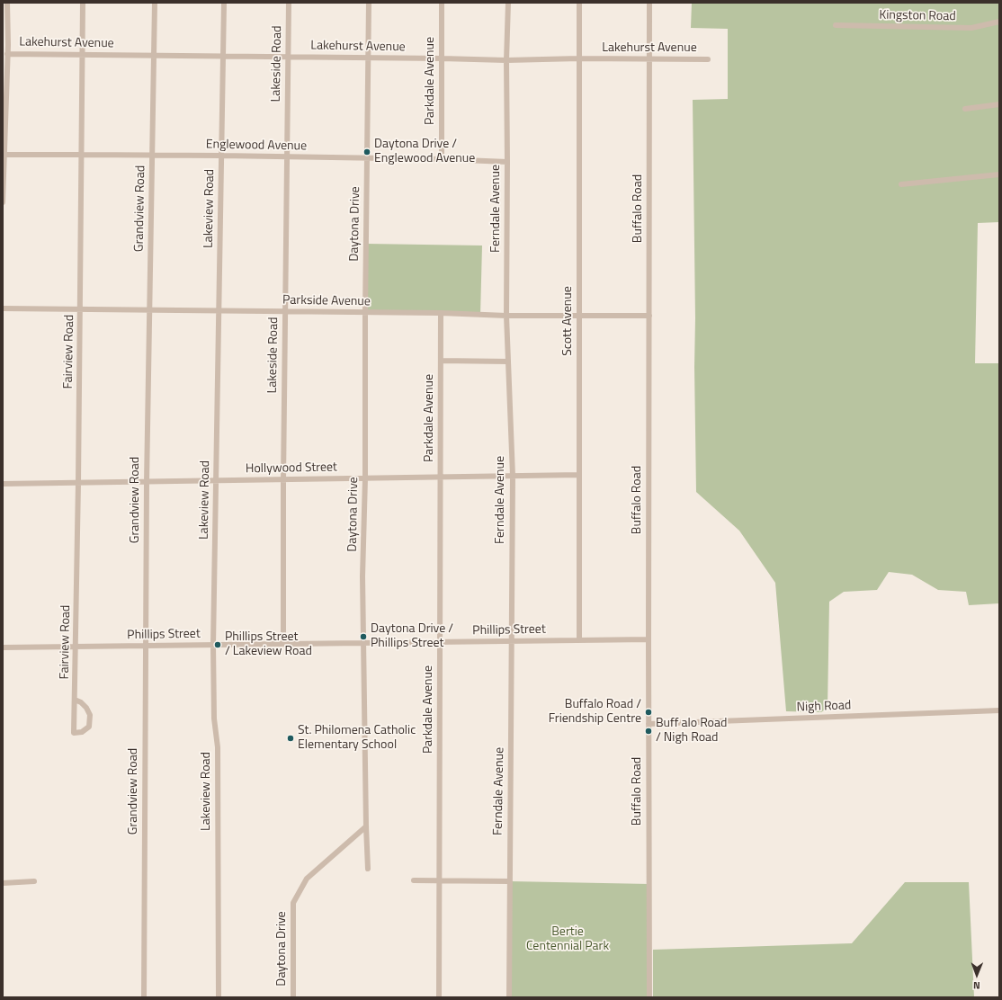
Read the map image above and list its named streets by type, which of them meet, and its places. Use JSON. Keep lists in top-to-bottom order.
{
  "streets": {
    "street": [
      "Kingston Road",
      "Lakehurst Avenue",
      "Lakeside Road",
      "Parkdale Avenue",
      "Englewood Avenue",
      "Grandview Road",
      "Lakeview Road",
      "Ferndale Avenue",
      "Buffalo Road",
      "Daytona Drive",
      "Parkside Avenue",
      "Scott Avenue",
      "Fairview Road",
      "Hollywood Street",
      "Phillips Street",
      "Nigh Road"
    ]
  },
  "crossings": [
    ["Lakehurst Avenue", "Lakeside Road"],
    ["Lakehurst Avenue", "Parkdale Avenue"],
    ["Lakehurst Avenue", "Grandview Road"],
    ["Lakehurst Avenue", "Lakeview Road"],
    ["Lakehurst Avenue", "Ferndale Avenue"],
    ["Lakehurst Avenue", "Buffalo Road"],
    ["Lakehurst Avenue", "Daytona Drive"],
    ["Lakehurst Avenue", "Scott Avenue"],
    ["Lakehurst Avenue", "Fairview Road"],
    ["Lakeside Road", "Englewood Avenue"],
    ["Lakeside Road", "Parkside Avenue"],
    ["Lakeside Road", "Hollywood Street"],
    ["Lakeside Road", "Phillips Street"],
    ["Parkdale Avenue", "Englewood Avenue"],
    ["Parkdale Avenue", "Parkside Avenue"],
    ["Parkdale Avenue", "Hollywood Street"],
    ["Parkdale Avenue", "Phillips Street"],
    ["Englewood Avenue", "Grandview Road"],
    ["Englewood Avenue", "Lakeview Road"],
    ["Englewood Avenue", "Ferndale Avenue"],
    ["Englewood Avenue", "Daytona Drive"],
    ["Englewood Avenue", "Fairview Road"],
    ["Grandview Road", "Parkside Avenue"],
    ["Grandview Road", "Hollywood Street"],
    ["Grandview Road", "Phillips Street"],
    ["Lakeview Road", "Parkside Avenue"],
    ["Lakeview Road", "Hollywood Street"],
    ["Lakeview Road", "Phillips Street"],
    ["Ferndale Avenue", "Parkside Avenue"],
    ["Ferndale Avenue", "Hollywood Street"],
    ["Ferndale Avenue", "Phillips Street"],
    ["Buffalo Road", "Parkside Avenue"],
    ["Buffalo Road", "Phillips Street"],
    ["Buffalo Road", "Nigh Road"],
    ["Daytona Drive", "Parkside Avenue"],
    ["Daytona Drive", "Hollywood Street"],
    ["Daytona Drive", "Phillips Street"],
    ["Parkside Avenue", "Scott Avenue"],
    ["Parkside Avenue", "Fairview Road"],
    ["Scott Avenue", "Hollywood Street"],
    ["Scott Avenue", "Phillips Street"],
    ["Fairview Road", "Hollywood Street"],
    ["Fairview Road", "Phillips Street"]
  ],
  "parks": ["Bertie Centennial Park"],
  "places": [
    "Daytona Drive / Englewood Avenue",
    "Daytona Drive / Phillips Street",
    "Phillips Street / Lakeview Road",
    "Buffalo Road / Friendship Centre",
    "Buff alo Road / Nigh Road",
    "St. Philomena Catholic Elementary School"
  ],
  "north": "bottom"
}
